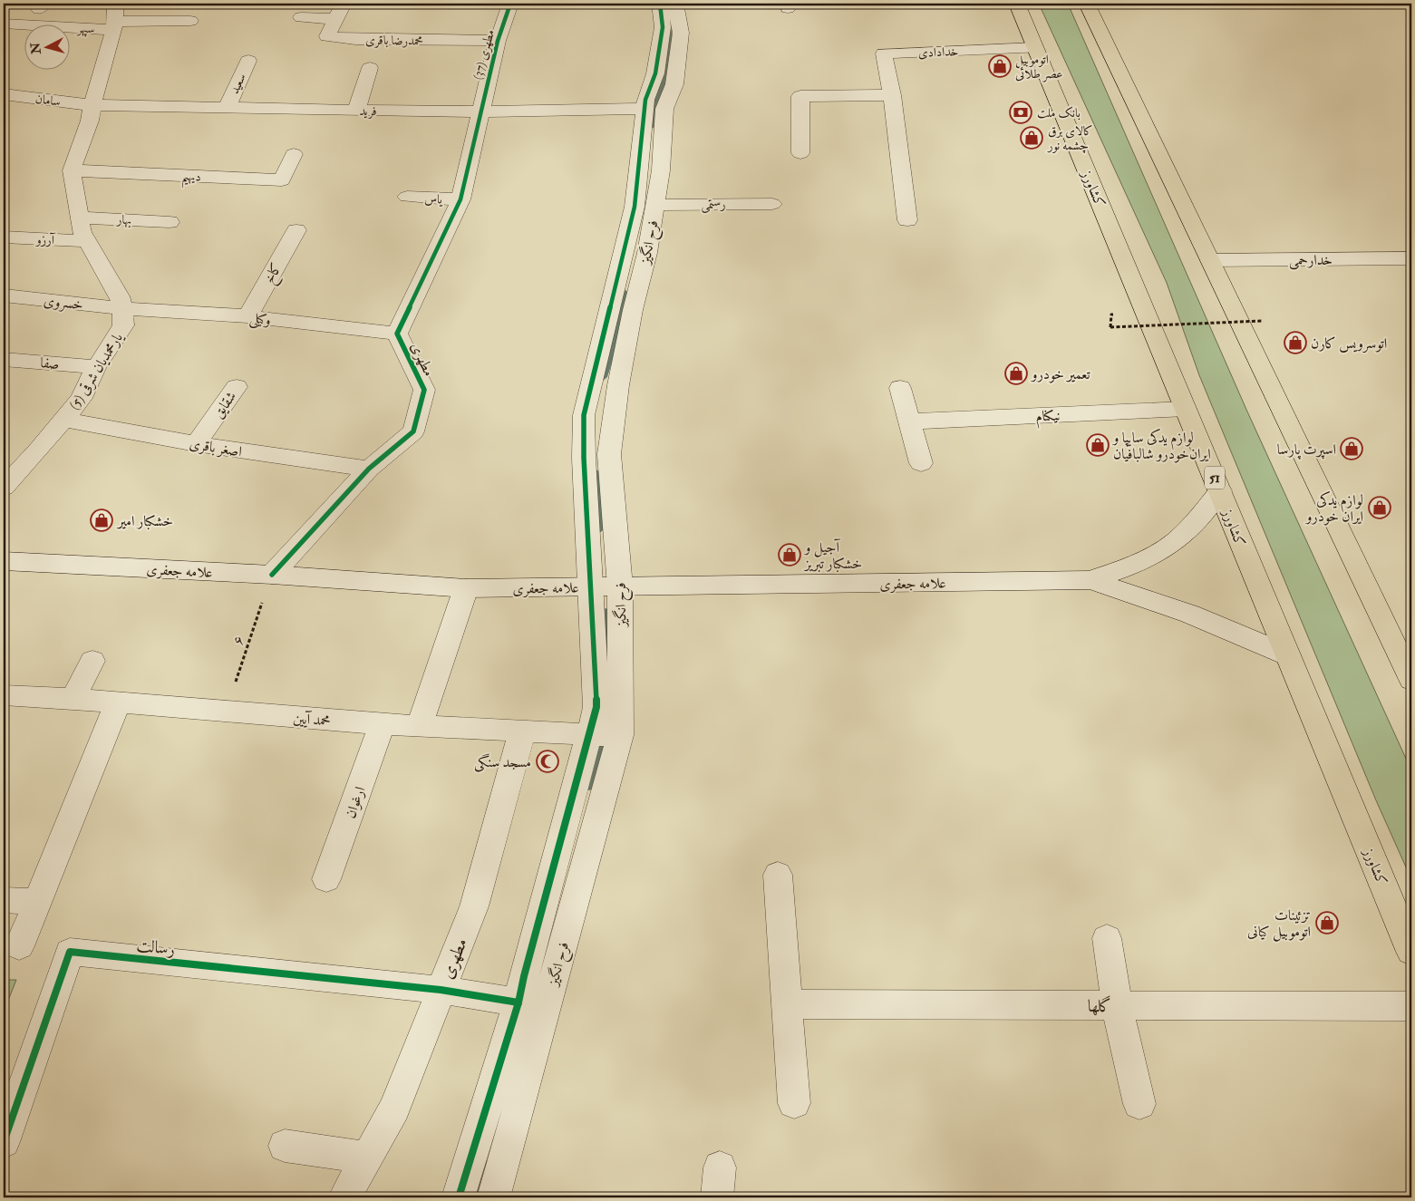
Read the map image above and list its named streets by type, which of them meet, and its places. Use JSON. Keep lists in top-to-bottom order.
{
  "streets": {
    "main road": ["کشاورز", "51"],
    "street": [
      "سپهر",
      "محمدرضا باقری",
      "خدادادی",
      "مطهری (37)",
      "سعید",
      "سامان",
      "فرید",
      "دیهیم",
      "یاس",
      "رستمی",
      "بهار",
      "آرزو",
      "فرح انگیز",
      "خدارحمی",
      "کاخ",
      "خسروی",
      "وکیلی",
      "مطهری",
      "صفا",
      "یارمحمدیان شرقی (5)",
      "شقایق",
      "نیکنام",
      "اصغر باقری",
      "علامه جعفری",
      "محمد آیین",
      "ارغوان",
      "رسالت",
      "گلها"
    ],
    "path": ["۶"]
  },
  "crossings": [
    ["سپهر", "یارمحمدیان شرقی (5)"],
    ["محمدرضا باقری", "مطهری (37)"],
    ["خدادادی", "کشاورز"],
    ["مطهری (37)", "فرید"],
    ["مطهری (37)", "مطهری"],
    ["سعید", "فرید"],
    ["سامان", "فرید"],
    ["سامان", "یارمحمدیان شرقی (5)"],
    ["فرید", "مطهری"],
    ["فرید", "یارمحمدیان شرقی (5)"],
    ["دیهیم", "یارمحمدیان شرقی (5)"],
    ["کشاورز", "نیکنام"],
    ["کشاورز", "علامه جعفری"],
    ["یاس", "مطهری"],
    ["رستمی", "فرح انگیز"],
    ["بهار", "یارمحمدیان شرقی (5)"],
    ["آرزو", "یارمحمدیان شرقی (5)"],
    ["فرح انگیز", "علامه جعفری"],
    ["فرح انگیز", "محمد آیین"],
    ["کاخ", "وکیلی"],
    ["خسروی", "وکیلی"],
    ["خسروی", "یارمحمدیان شرقی (5)"],
    ["وکیلی", "مطهری"],
    ["وکیلی", "یارمحمدیان شرقی (5)"],
    ["مطهری", "اصغر باقری"],
    ["مطهری", "علامه جعفری"],
    ["مطهری", "۶"],
    ["مطهری", "محمد آیین"],
    ["مطهری", "رسالت"],
    ["صفا", "یارمحمدیان شرقی (5)"],
    ["یارمحمدیان شرقی (5)", "اصغر باقری"],
    ["شقایق", "اصغر باقری"],
    ["علامه جعفری", "۶"],
    ["۶", "محمد آیین"],
    ["محمد آیین", "ارغوان"]
  ],
  "places": {
    "shop": [
      "اتوموبیل عصر طلائی",
      "کالای برق چشمه نور",
      "اتوسرویس کارن",
      "تعمیر خودرو",
      "لوازم یدکی سایپا و ایران‌خودرو شالبافیان",
      "اسپرت پارسا",
      "لوازم یدکی ایران خودرو",
      "خشکبار امیر",
      "آجیل و خشکبار تبریز",
      "تزئینات اتوموبیل کیانی"
    ],
    "bank": ["بانک ملت"],
    "mosque": ["مسجد سنگی"]
  },
  "north": "left"
}
